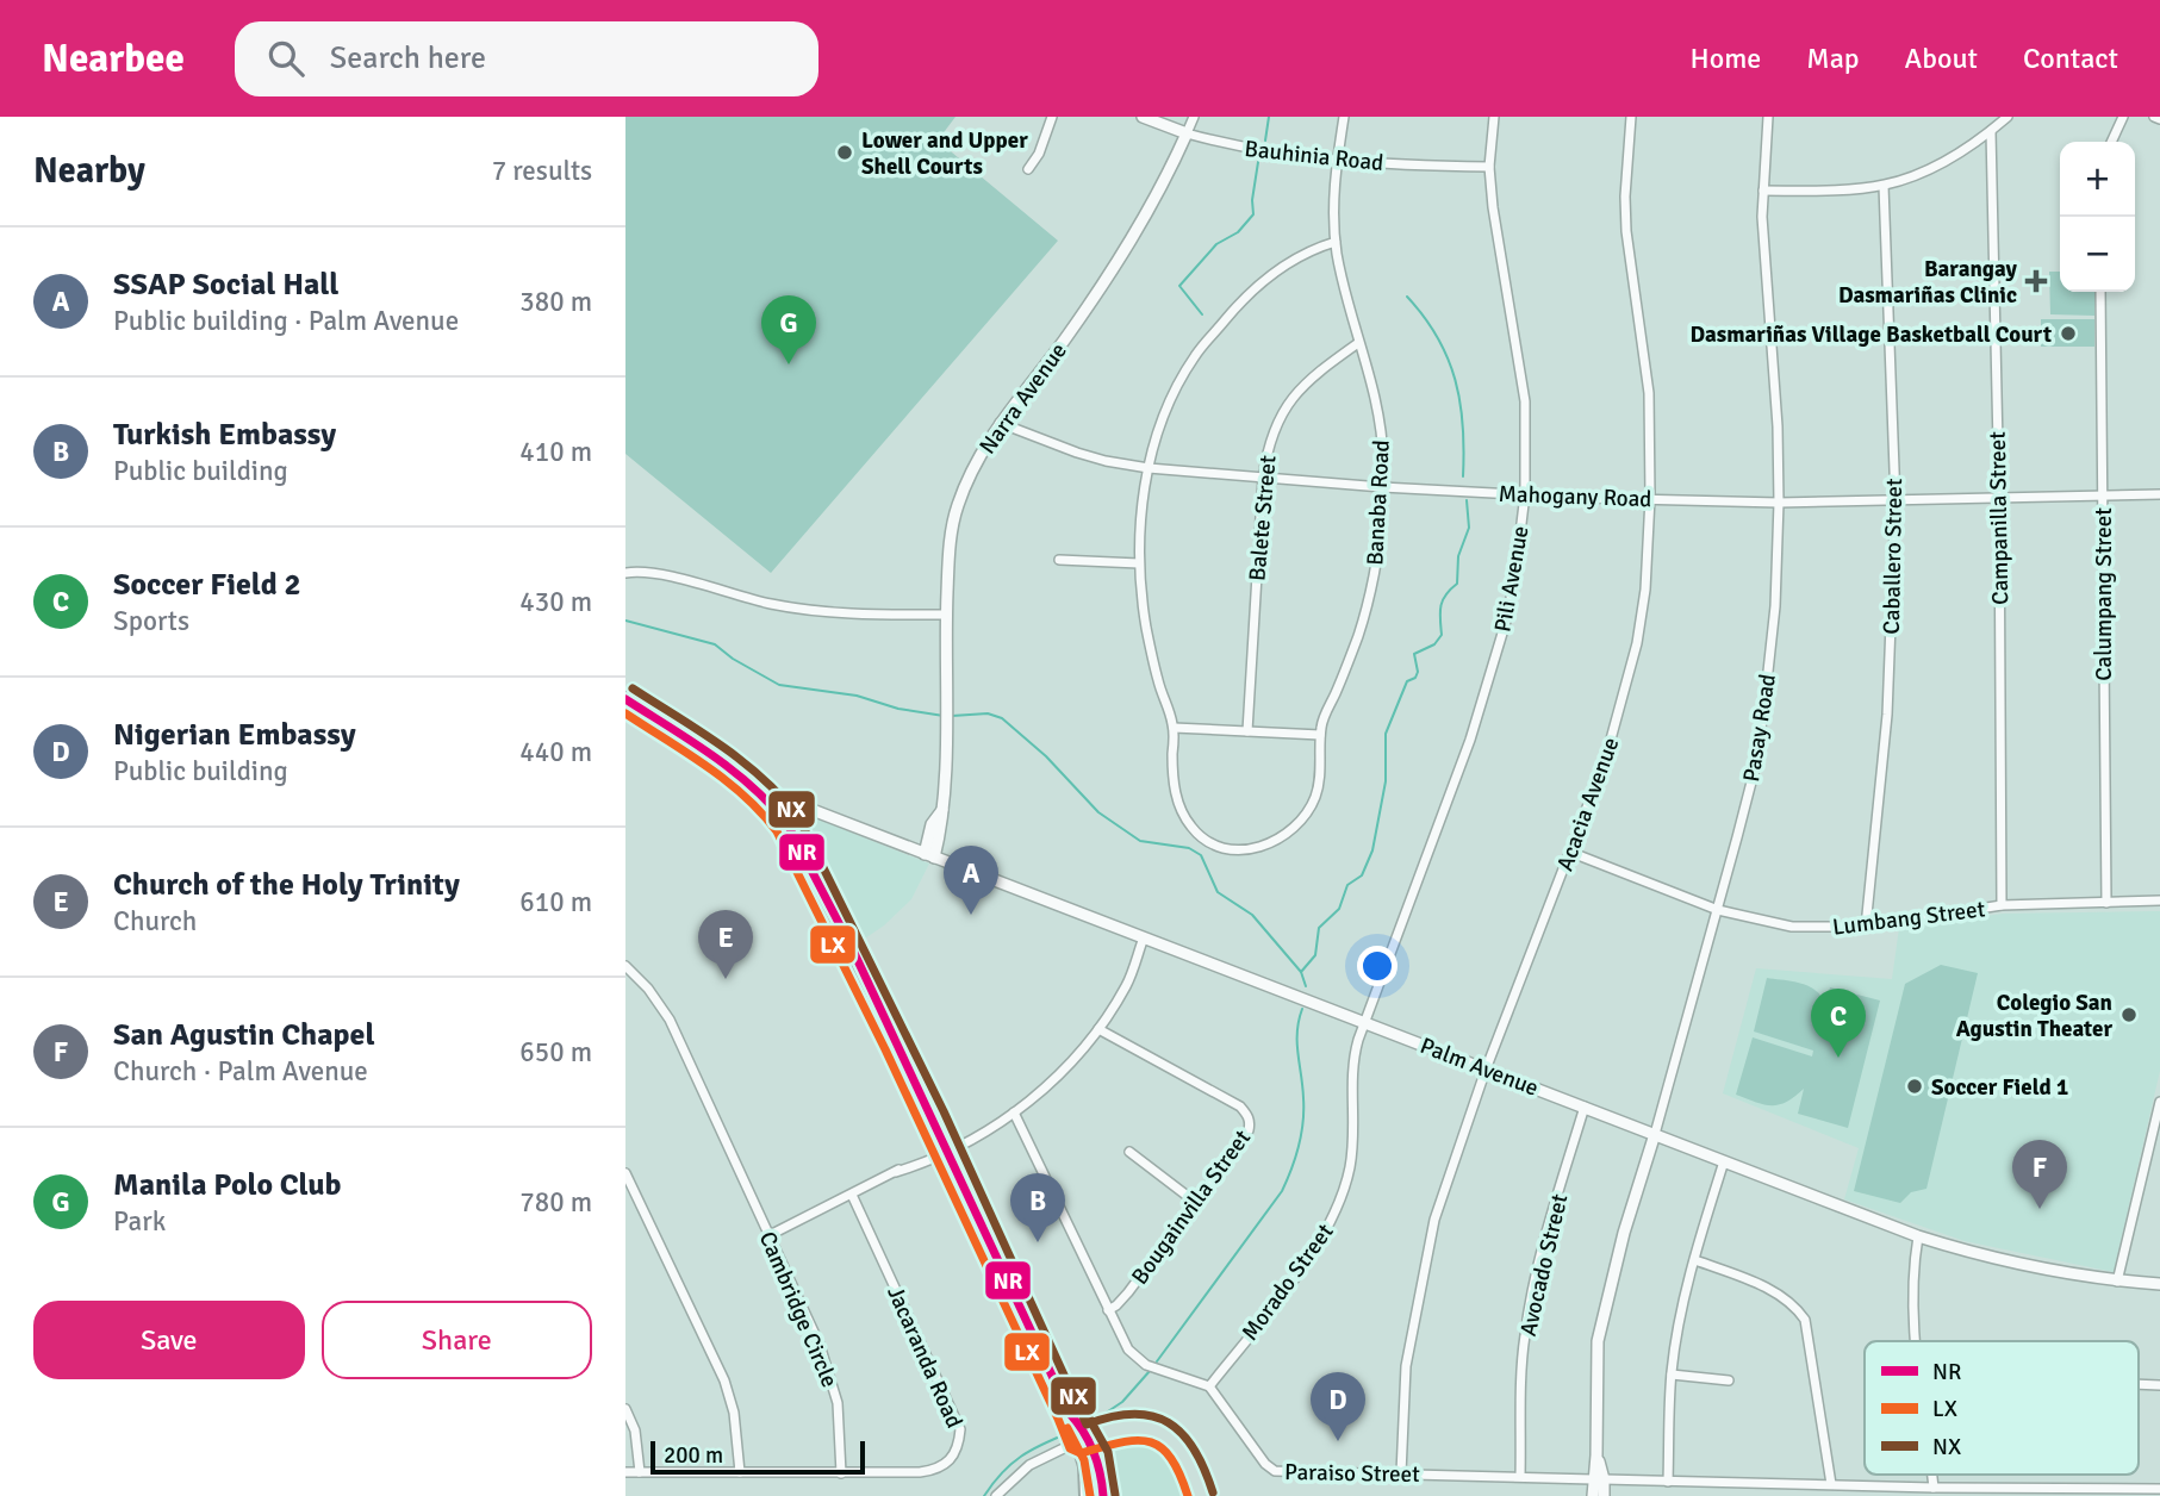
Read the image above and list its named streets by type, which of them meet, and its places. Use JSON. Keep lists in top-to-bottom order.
{
  "streets": {
    "street": [
      "Bauhinia Road",
      "Narra Avenue",
      "Mahogany Road",
      "Banaba Road",
      "Balete Street",
      "Campanilla Street",
      "Caballero Street",
      "Pili Avenue",
      "Calumpang Street",
      "Pasay Road",
      "Acacia Avenue",
      "Lumbang Street",
      "Palm Avenue",
      "Bougainvilla Street",
      "Avocado Street",
      "Morado Street",
      "Cambridge Circle",
      "Jacaranda Road",
      "Paraiso Street"
    ]
  },
  "crossings": [
    ["Bauhinia Road", "Narra Avenue"],
    ["Bauhinia Road", "Banaba Road"],
    ["Bauhinia Road", "Pili Avenue"],
    ["Narra Avenue", "Mahogany Road"],
    ["Narra Avenue", "Palm Avenue"],
    ["Mahogany Road", "Banaba Road"],
    ["Mahogany Road", "Balete Street"],
    ["Mahogany Road", "Campanilla Street"],
    ["Mahogany Road", "Caballero Street"],
    ["Mahogany Road", "Pili Avenue"],
    ["Mahogany Road", "Calumpang Street"],
    ["Mahogany Road", "Pasay Road"],
    ["Mahogany Road", "Acacia Avenue"],
    ["Banaba Road", "Balete Street"],
    ["Campanilla Street", "Lumbang Street"],
    ["Caballero Street", "Lumbang Street"],
    ["Pili Avenue", "Palm Avenue"],
    ["Pili Avenue", "Morado Street"],
    ["Calumpang Street", "Lumbang Street"],
    ["Pasay Road", "Lumbang Street"],
    ["Pasay Road", "Palm Avenue"],
    ["Pasay Road", "Paraiso Street"],
    ["Acacia Avenue", "Lumbang Street"],
    ["Acacia Avenue", "Palm Avenue"],
    ["Acacia Avenue", "Paraiso Street"],
    ["Palm Avenue", "Avocado Street"],
    ["Palm Avenue", "Morado Street"],
    ["Avocado Street", "Paraiso Street"],
    ["Morado Street", "Paraiso Street"],
    ["Cambridge Circle", "Jacaranda Road"]
  ],
  "places": {
    "other": [
      "Lower and Upper Shell Courts",
      "Dasmariñas Village Basketball Court",
      "Colegio San Agustin Theater",
      "Soccer Field 1"
    ],
    "health": ["Barangay Dasmariñas Clinic"]
  },
  "lines": ["transit line NX", "transit line NR", "transit line LX"],
  "legend": ["NR", "LX", "NX"],
  "scale_bar": "200 m",
  "page": {
    "header": "Nearbee",
    "search": "Search here",
    "nav": [
      "Home",
      "Map",
      "About",
      "Contact"
    ],
    "heading": ["Nearby", "7 results"],
    "map_buttons": ["+", "−"],
    "list": [
      {
        "mark": "A",
        "name": "SSAP Social Hall",
        "note": "Public building · Palm Avenue",
        "value": "380 m"
      },
      {
        "mark": "B",
        "name": "Turkish Embassy",
        "note": "Public building",
        "value": "410 m"
      },
      {
        "mark": "C",
        "name": "Soccer Field 2",
        "note": "Sports",
        "value": "430 m"
      },
      {
        "mark": "D",
        "name": "Nigerian Embassy",
        "note": "Public building",
        "value": "440 m"
      },
      {
        "mark": "E",
        "name": "Church of the Holy Trinity",
        "note": "Church",
        "value": "610 m"
      },
      {
        "mark": "F",
        "name": "San Agustin Chapel",
        "note": "Church · Palm Avenue",
        "value": "650 m"
      },
      {
        "mark": "G",
        "name": "Manila Polo Club",
        "note": "Park",
        "value": "780 m"
      }
    ],
    "pins": [
      "G",
      "A",
      "E",
      "C",
      "F",
      "B",
      "D"
    ],
    "buttons": ["Save", "Share"],
    "scale": "200 m"
  }
}
